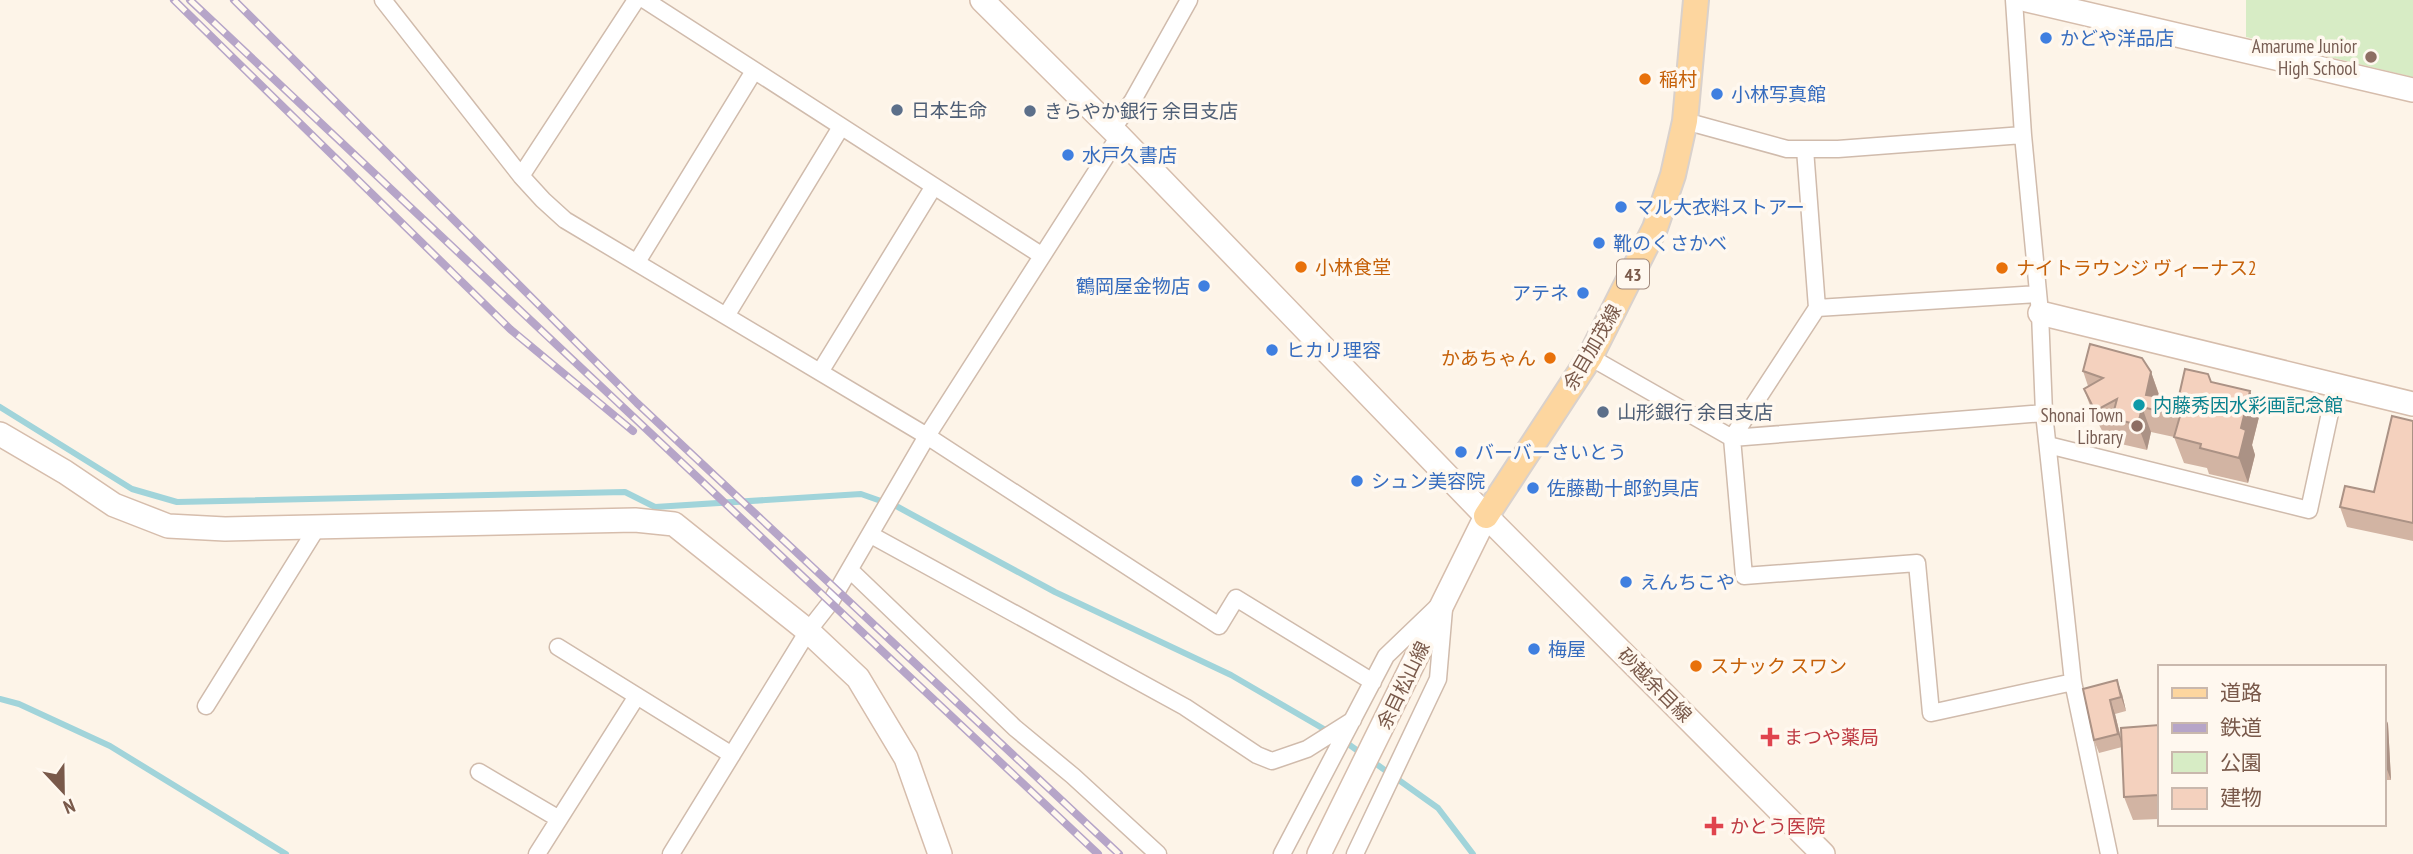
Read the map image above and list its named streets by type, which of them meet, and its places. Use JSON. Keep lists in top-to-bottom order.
{
  "streets": {
    "main road": ["43", "余目加茂線"],
    "street": ["余目松山線", "砂越余目線"]
  },
  "crossings": [
    ["余目加茂線", "余目松山線"],
    ["余目加茂線", "砂越余目線"],
    ["余目松山線", "砂越余目線"]
  ],
  "places": {
    "other": [
      "かどや洋品店",
      "Amarume Junior High School",
      "稲村",
      "小林写真館",
      "日本生命",
      "きらやか銀行 余目支店",
      "水戸久書店",
      "マル大衣料ストアー",
      "靴のくさかべ",
      "小林食堂",
      "ナイトラウンジ ヴィーナス2",
      "鶴岡屋金物店",
      "アテネ",
      "ヒカリ理容",
      "かあちゃん",
      "内藤秀因水彩画記念館",
      "山形銀行 余目支店",
      "Shonai Town Library",
      "バーバーさいとう",
      "シュン美容院",
      "佐藤勘十郎釣具店",
      "えんちこや",
      "梅屋",
      "スナック スワン"
    ],
    "health": ["まつや薬局", "かとう医院"]
  },
  "legend": [
    "道路",
    "鉄道",
    "公園",
    "建物"
  ],
  "north": "bottom"
}
